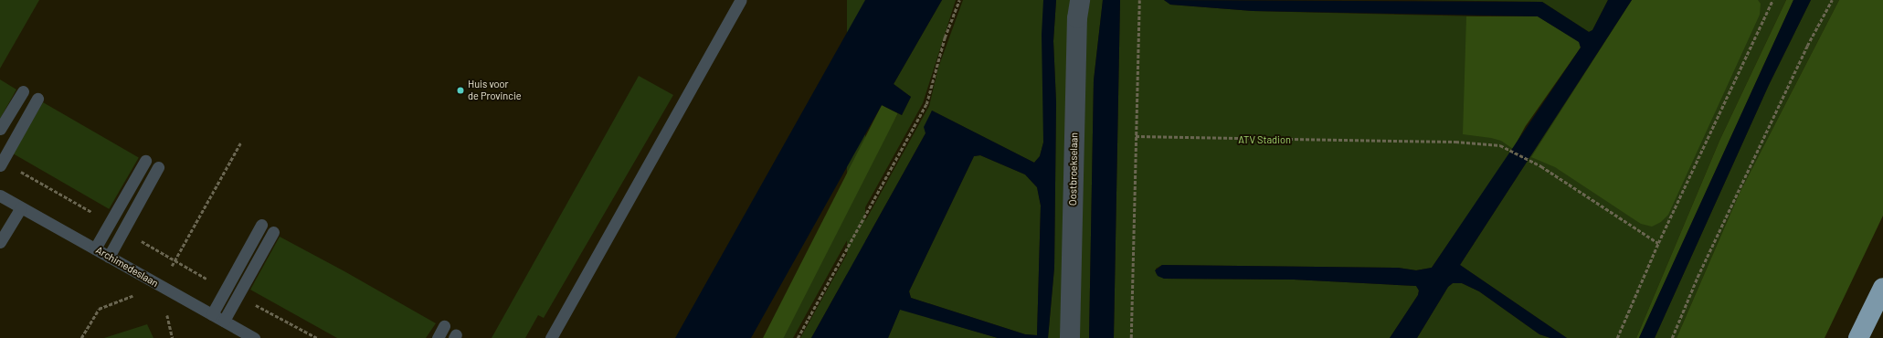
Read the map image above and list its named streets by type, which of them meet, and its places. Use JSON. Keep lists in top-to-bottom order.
{
  "streets": {
    "street": ["Oostbroekselaan"],
    "lane": ["Archimedeslaan"]
  },
  "parks": ["ATV Stadion"],
  "places": ["Huis voor de Provincie"]
}
